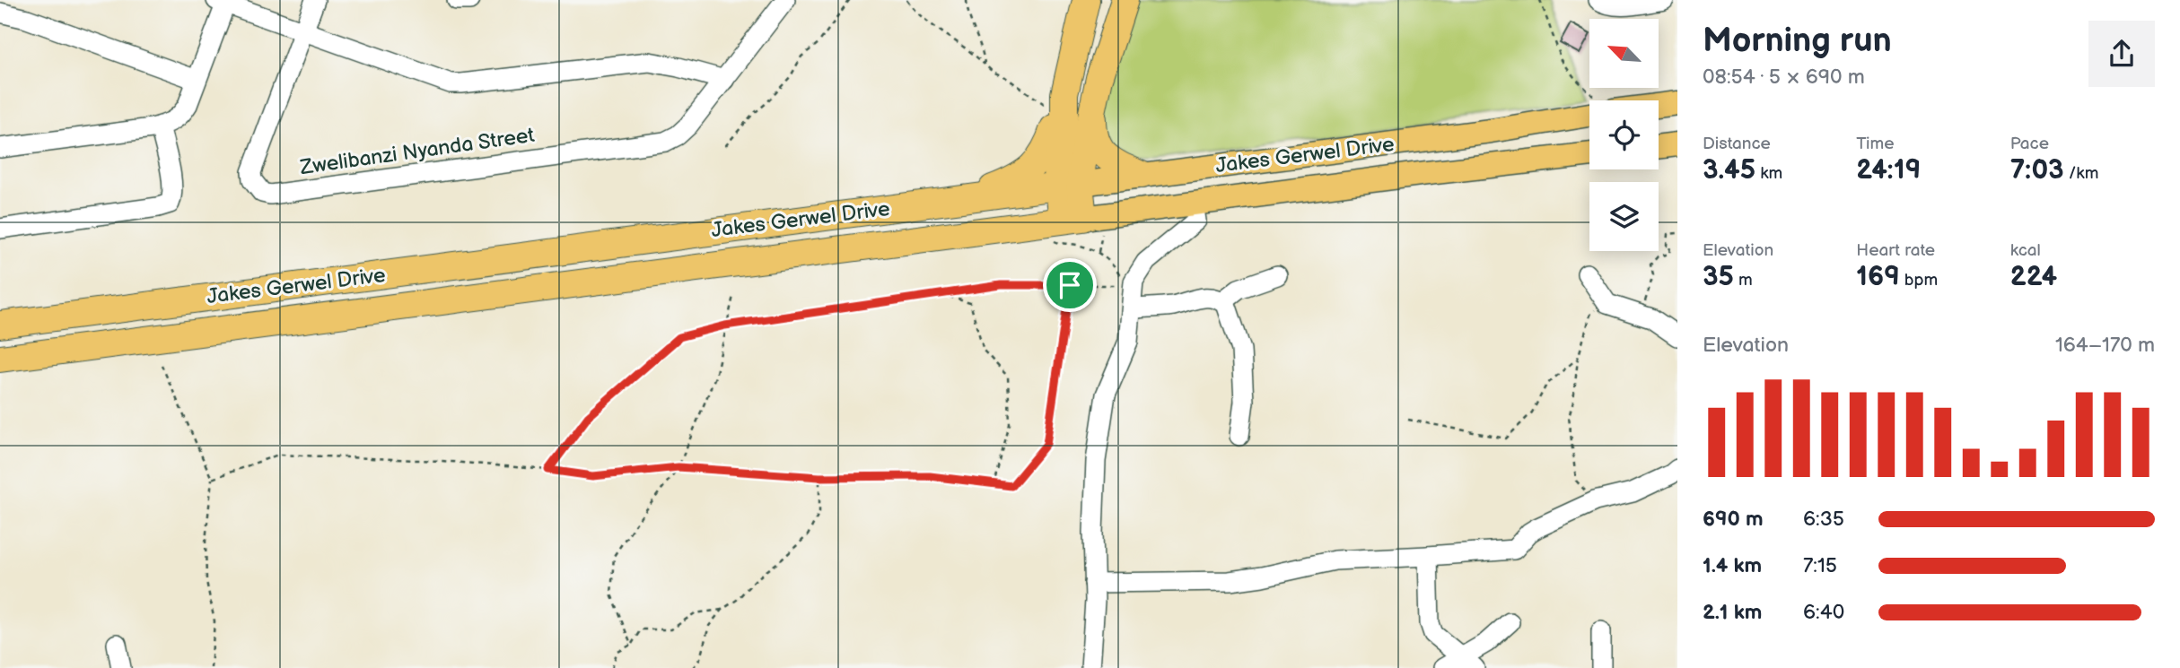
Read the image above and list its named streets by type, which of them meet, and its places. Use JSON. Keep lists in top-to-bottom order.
{
  "streets": {
    "highway": ["Jakes Gerwel Drive"],
    "street": ["Zwelibanzi Nyanda Street"]
  },
  "north": "top left",
  "page": {
    "heading": ["Morning run", "08:54 · 5 × 690 m"],
    "stats": [
      ["Distance", "3.45 km"],
      ["Time", "24:19"],
      ["Pace", "7:03 /km"],
      ["Elevation", "35 m"],
      ["Heart rate", "169 bpm"],
      ["kcal", "224"]
    ],
    "chart": ["Elevation", "164–170 m"],
    "list": [
      {
        "name": "690 m",
        "note": "6:35"
      },
      {
        "name": "1.4 km",
        "note": "7:15"
      },
      {
        "name": "2.1 km",
        "note": "6:40"
      }
    ]
  }
}
